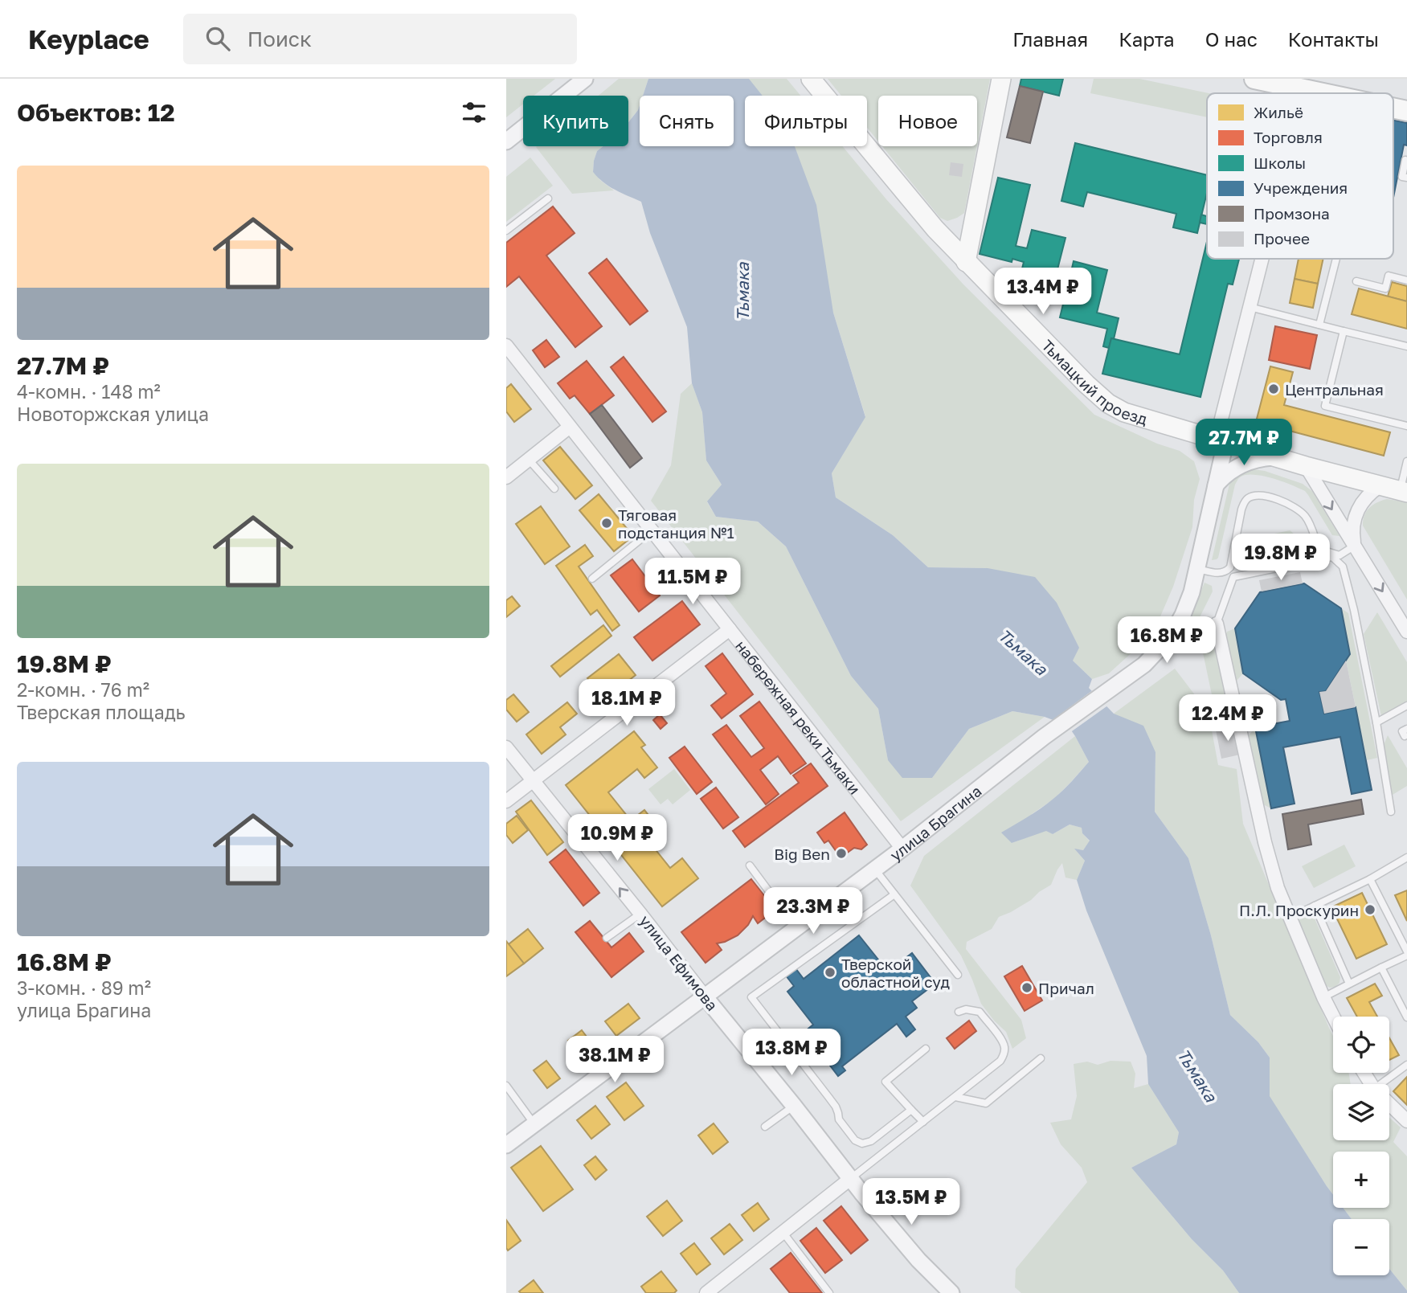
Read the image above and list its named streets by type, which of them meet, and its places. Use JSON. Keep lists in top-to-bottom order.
{
  "streets": {
    "main road": ["Тьмацкий проезд"],
    "street": ["набережная реки Тьмаки", "улица Брагина", "улица Ефимова"]
  },
  "crossings": [
    ["Тьмацкий проезд", "улица Брагина"],
    ["набережная реки Тьмаки", "улица Брагина"],
    ["улица Брагина", "улица Ефимова"]
  ],
  "water": ["Тьмака"],
  "places": [
    "Центральная",
    "Тяговая подстанция №1",
    "Big Ben",
    "П.Л. Проскурин",
    "Тверской областной суд",
    "Причал"
  ],
  "legend": [
    "Жильё",
    "Торговля",
    "Школы",
    "Учреждения",
    "Промзона",
    "Прочее"
  ],
  "page": {
    "header": "Keyplace",
    "search": "Поиск",
    "nav": [
      "Главная",
      "Карта",
      "О нас",
      "Контакты"
    ],
    "heading": "Объектов: 12",
    "chip": [
      "Купить",
      "Снять",
      "Фильтры",
      "Новое"
    ],
    "list": [
      {
        "name": "27.7M ₽",
        "note": "4-комн. · 148 m² · Новоторжская улица"
      },
      {
        "name": "19.8M ₽",
        "note": "2-комн. · 76 m² · Тверская площадь"
      },
      {
        "name": "16.8M ₽",
        "note": "3-комн. · 89 m² · улица Брагина"
      }
    ],
    "price": [
      "13.4M ₽",
      "27.7M ₽",
      "19.8M ₽",
      "11.5M ₽",
      "16.8M ₽",
      "18.1M ₽",
      "12.4M ₽",
      "10.9M ₽",
      "23.3M ₽",
      "13.8M ₽",
      "38.1M ₽",
      "13.5M ₽"
    ],
    "map_buttons": ["+", "−"]
  }
}
